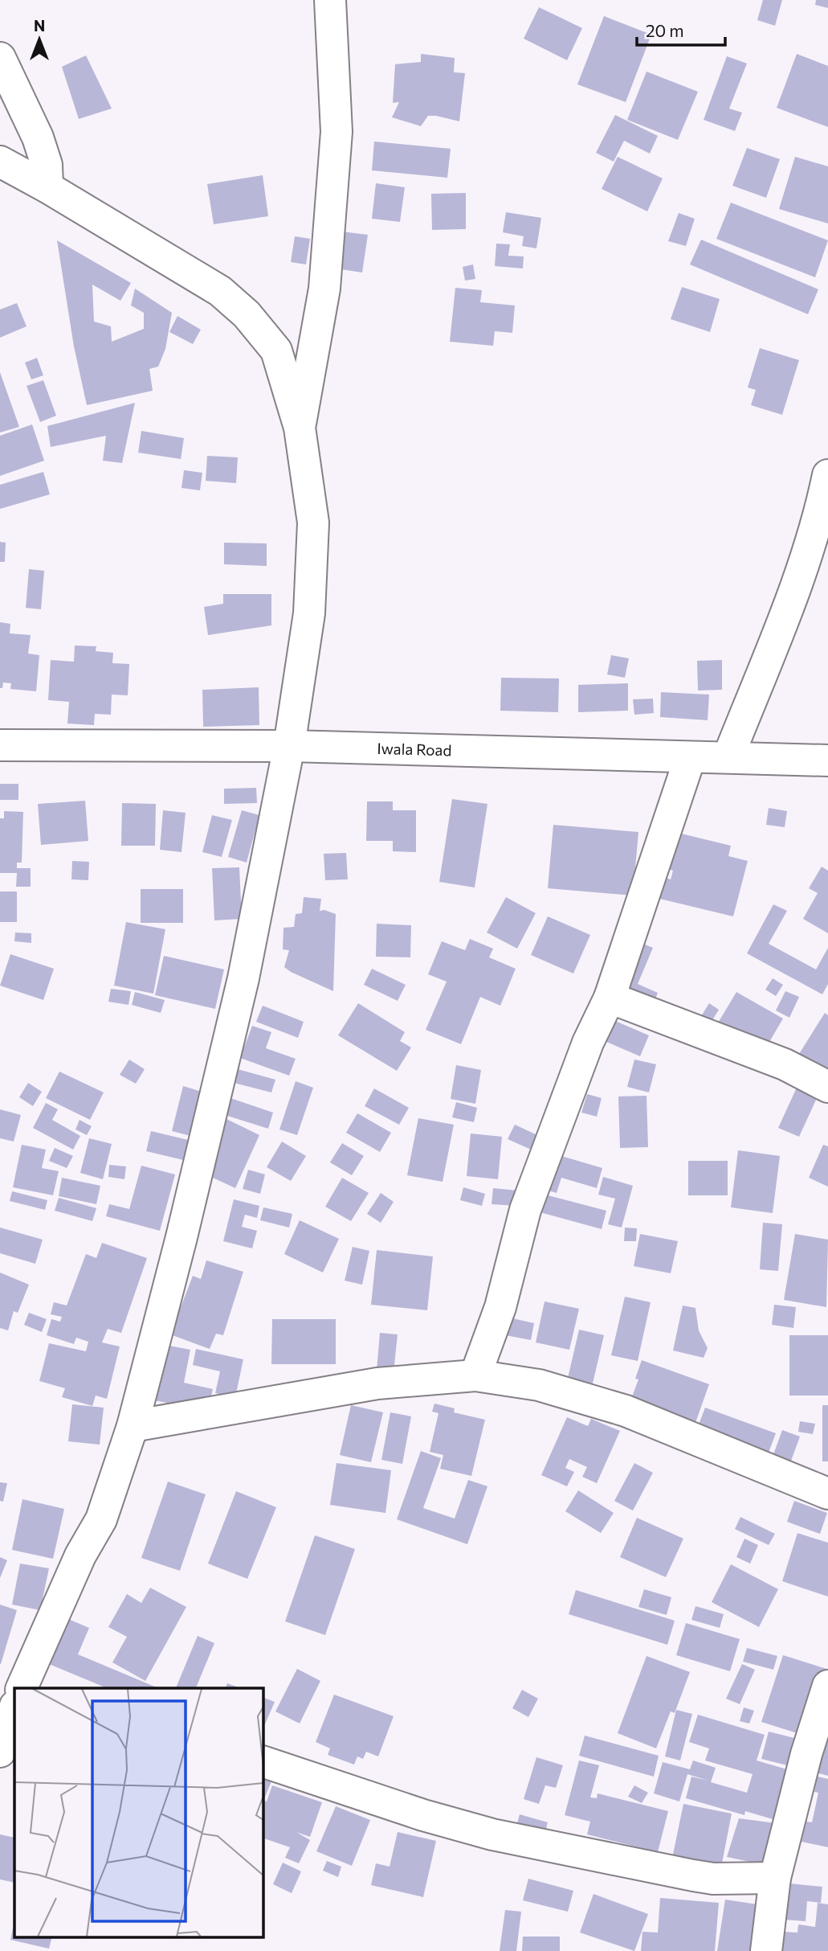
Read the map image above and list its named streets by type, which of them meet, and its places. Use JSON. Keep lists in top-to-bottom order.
{
  "streets": {
    "street": ["Iwala Road"]
  },
  "scale_bar": "20 m",
  "north": "top"
}
